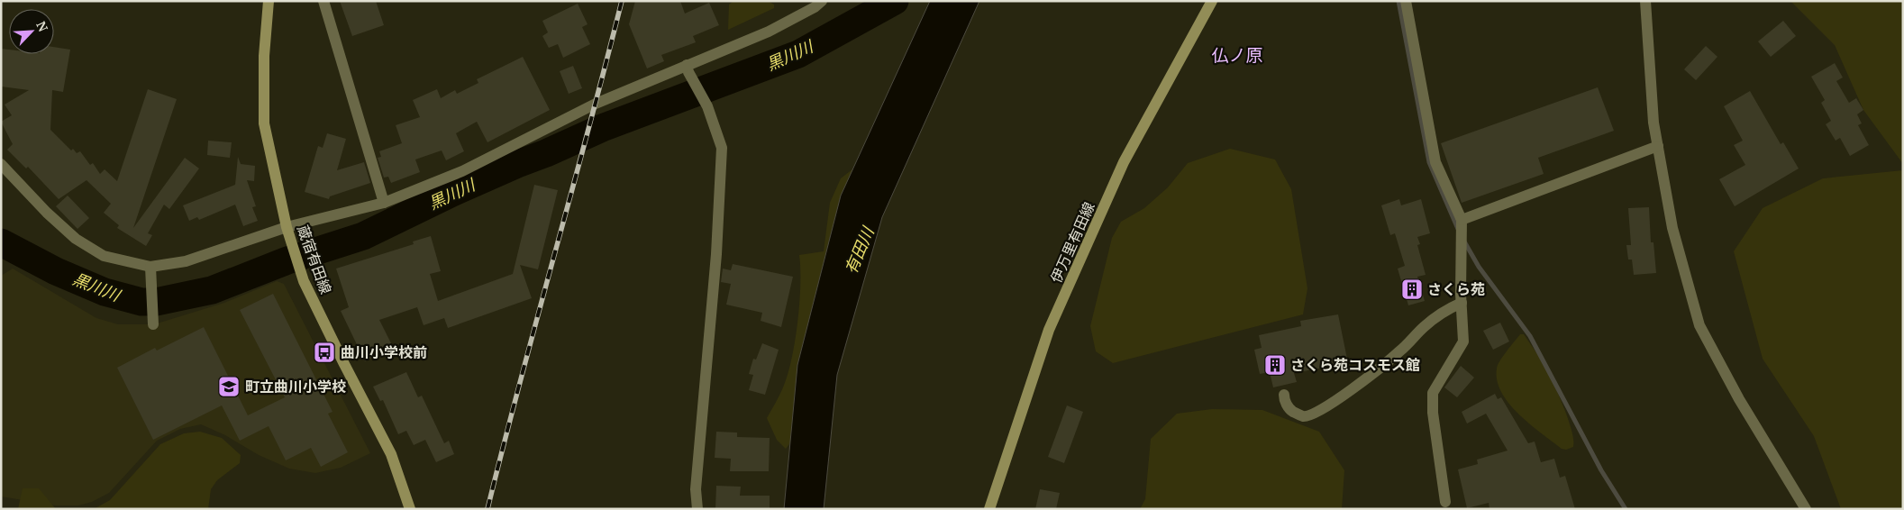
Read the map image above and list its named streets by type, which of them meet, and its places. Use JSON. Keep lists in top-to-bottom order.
{
  "streets": {
    "main road": ["伊万里有田線", "蔵宿有田線"]
  },
  "districts": ["仏ノ原"],
  "water": ["黒川川", "有田川"],
  "places": {
    "building": ["さくら苑", "さくら苑コスモス館"],
    "bus stop": ["曲川小学校前"],
    "school or university": ["町立曲川小学校"]
  },
  "north": "top right"
}
